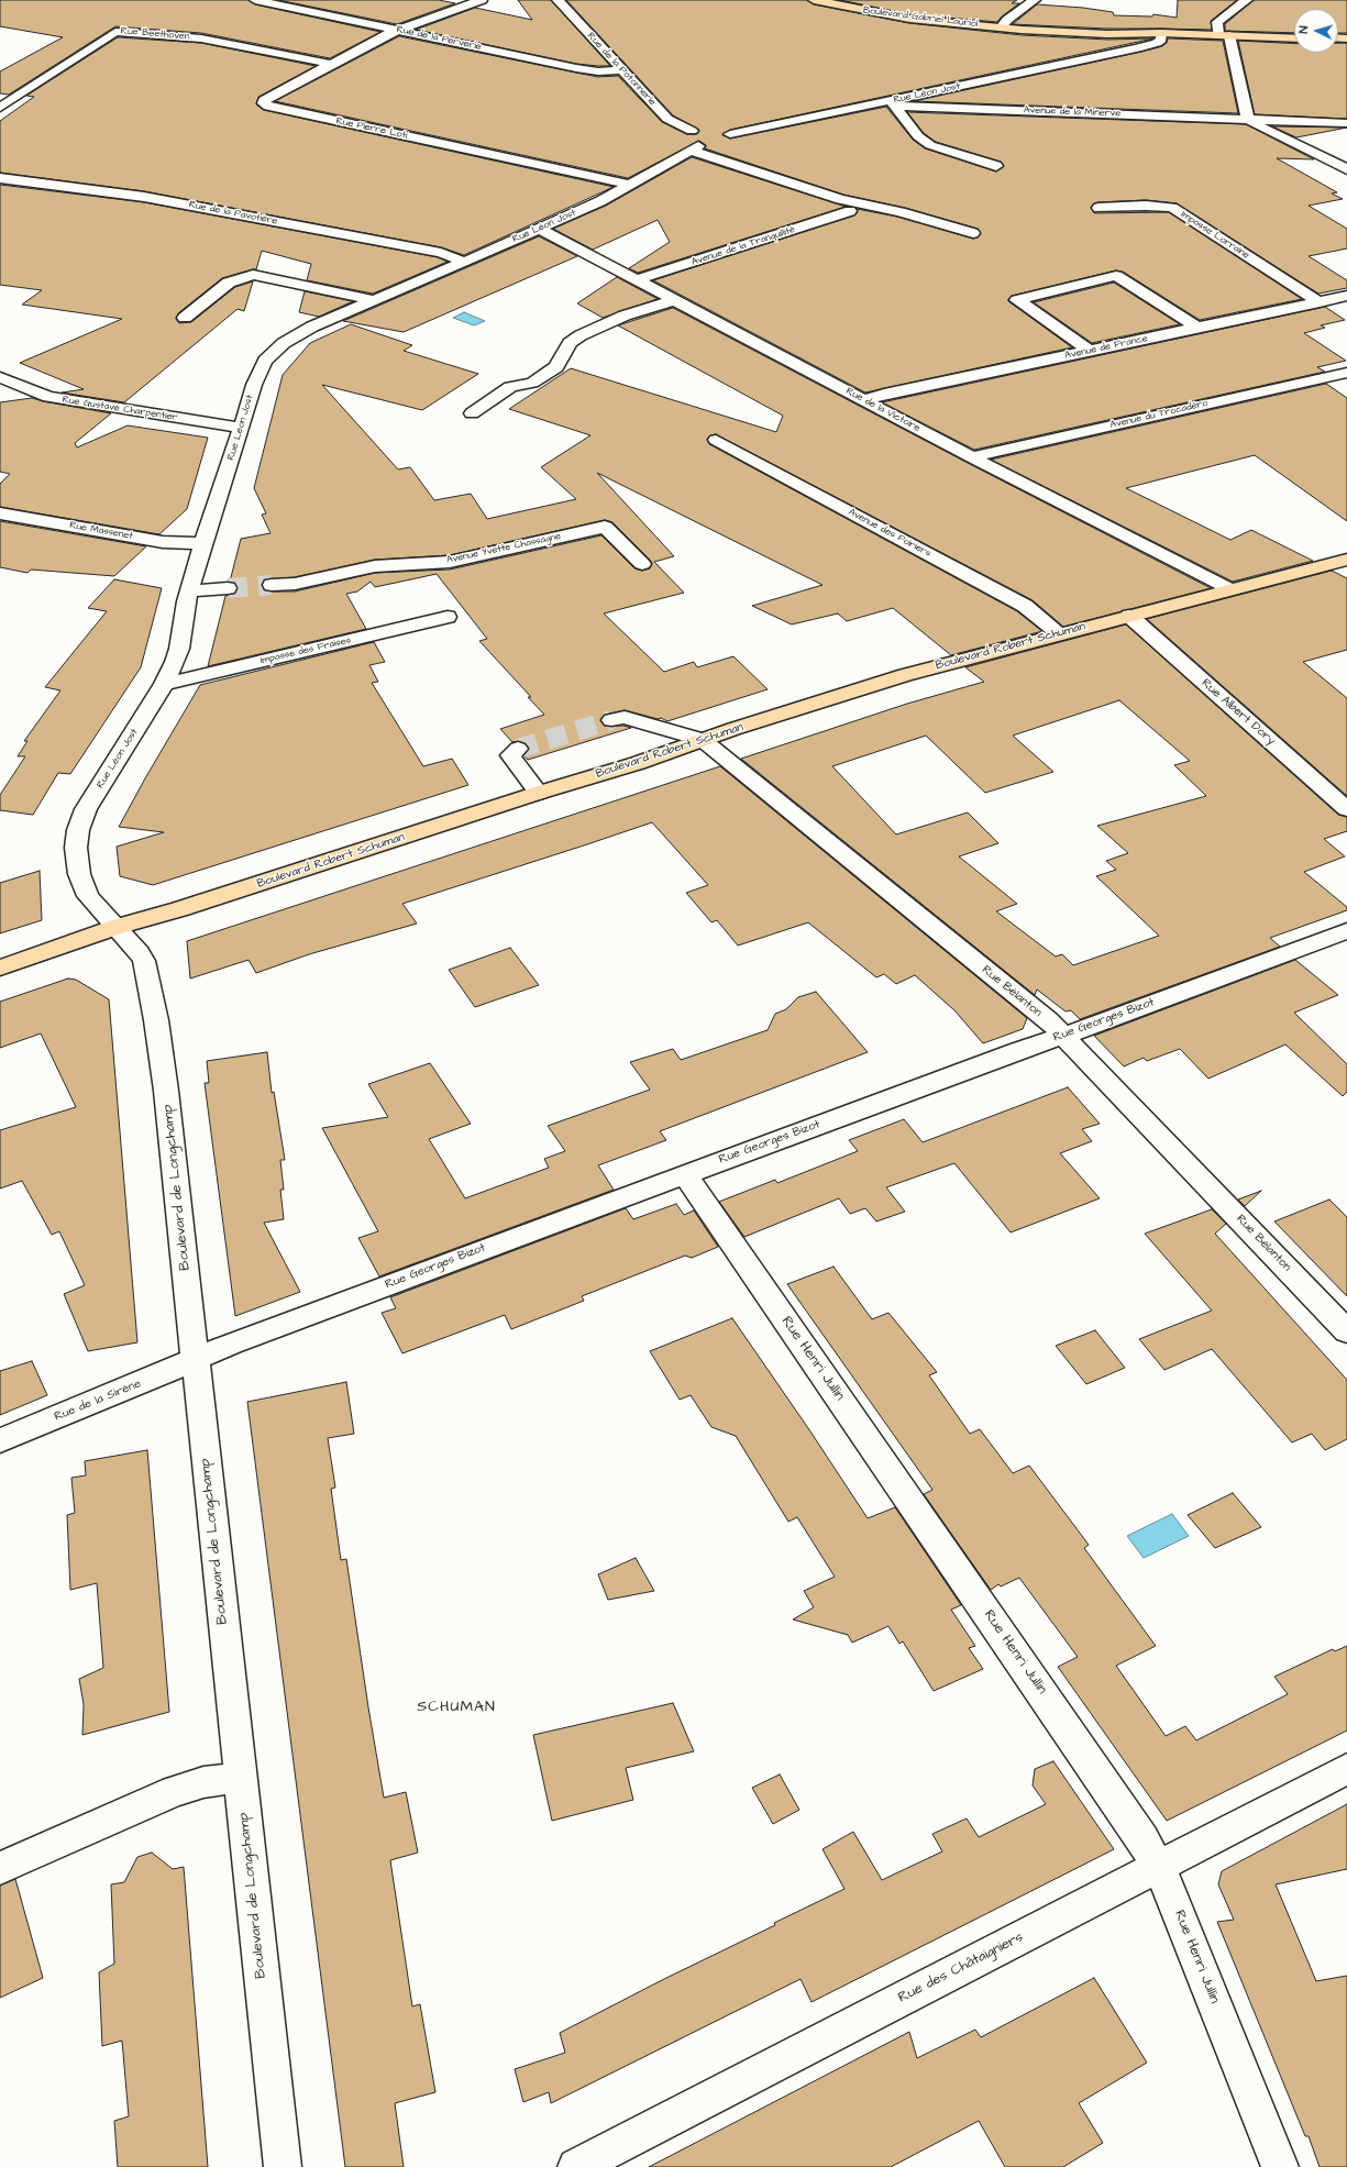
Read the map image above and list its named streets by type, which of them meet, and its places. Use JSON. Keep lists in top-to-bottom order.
{
  "streets": {
    "main road": ["Boulevard Gabriel Lauriol", "Boulevard Robert Schuman"],
    "street": [
      "Rue Beethoven",
      "Rue de la Perverie",
      "Rue de la Potonnerie",
      "Rue Léon Jost",
      "Avenue de la Minerve",
      "Rue Pierre Loti",
      "Rue de la Pavotière",
      "Impasse Lorraine",
      "Avenue de la Tranquillité",
      "Avenue de France",
      "Rue Gustave Charpentier",
      "Rue de la Victoire",
      "Avenue du Trocadéro",
      "Rue Massenet",
      "Avenue des Poiriers",
      "Avenue Yvette Chassagne",
      "Impasse des Fraises",
      "Rue Albert Dory",
      "Rue Bélanton",
      "Rue Georges Bizot",
      "Boulevard de Longchamp",
      "Rue Henri Jullin",
      "Rue de la Sirène",
      "Rue des Châtaigniers"
    ]
  },
  "crossings": [
    ["Boulevard Gabriel Lauriol", "Rue Léon Jost"],
    ["Rue Beethoven", "Rue Pierre Loti"],
    ["Rue de la Perverie", "Rue de la Potonnerie"],
    ["Rue de la Perverie", "Rue Pierre Loti"],
    ["Rue de la Potonnerie", "Rue Léon Jost"],
    ["Rue Léon Jost", "Avenue de la Minerve"],
    ["Rue Léon Jost", "Rue Pierre Loti"],
    ["Rue Léon Jost", "Rue de la Pavotière"],
    ["Rue Léon Jost", "Rue Gustave Charpentier"],
    ["Rue Léon Jost", "Rue de la Victoire"],
    ["Rue Léon Jost", "Rue Massenet"],
    ["Rue Léon Jost", "Boulevard Robert Schuman"],
    ["Rue Léon Jost", "Impasse des Fraises"],
    ["Rue Léon Jost", "Boulevard de Longchamp"],
    ["Impasse Lorraine", "Avenue de France"],
    ["Avenue de la Tranquillité", "Rue de la Victoire"],
    ["Avenue de France", "Rue de la Victoire"],
    ["Rue de la Victoire", "Avenue du Trocadéro"],
    ["Rue de la Victoire", "Boulevard Robert Schuman"],
    ["Avenue des Poiriers", "Boulevard Robert Schuman"],
    ["Boulevard Robert Schuman", "Rue Albert Dory"],
    ["Boulevard Robert Schuman", "Rue Bélanton"],
    ["Boulevard Robert Schuman", "Boulevard de Longchamp"],
    ["Rue Bélanton", "Rue Georges Bizot"],
    ["Rue Georges Bizot", "Boulevard de Longchamp"],
    ["Rue Georges Bizot", "Rue Henri Jullin"],
    ["Rue Georges Bizot", "Rue de la Sirène"],
    ["Boulevard de Longchamp", "Rue de la Sirène"],
    ["Rue Henri Jullin", "Rue des Châtaigniers"]
  ],
  "districts": ["SCHUMAN"],
  "north": "left"
}
